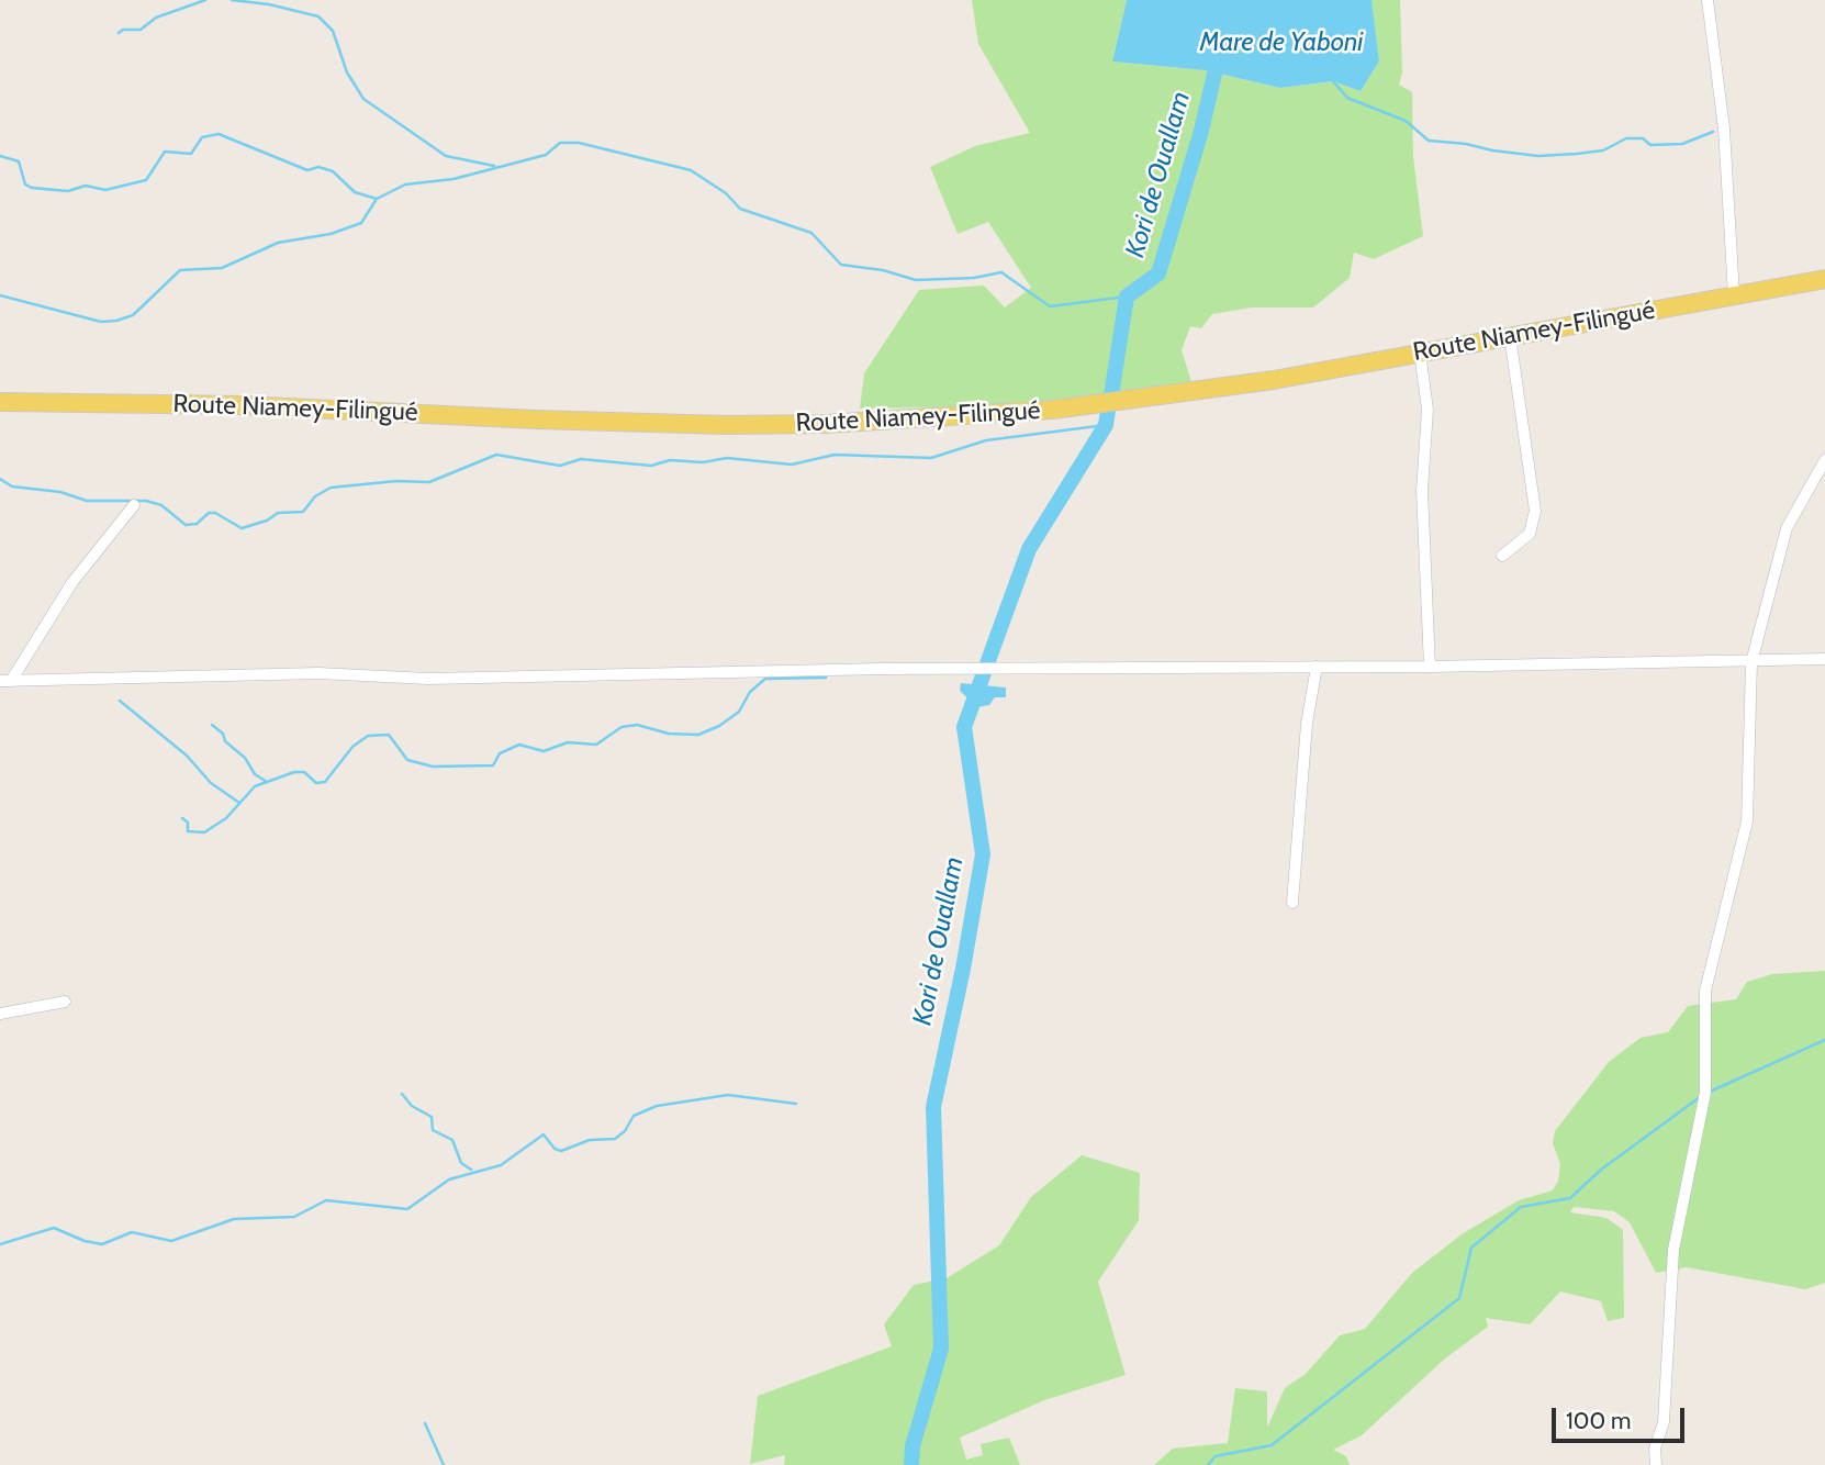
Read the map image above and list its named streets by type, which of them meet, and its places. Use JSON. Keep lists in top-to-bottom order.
{
  "streets": {
    "main road": ["Route Niamey-Filingué"]
  },
  "water": ["Mare de Yaboni", "Kori de Ouallam"],
  "scale_bar": "100 m"
}
